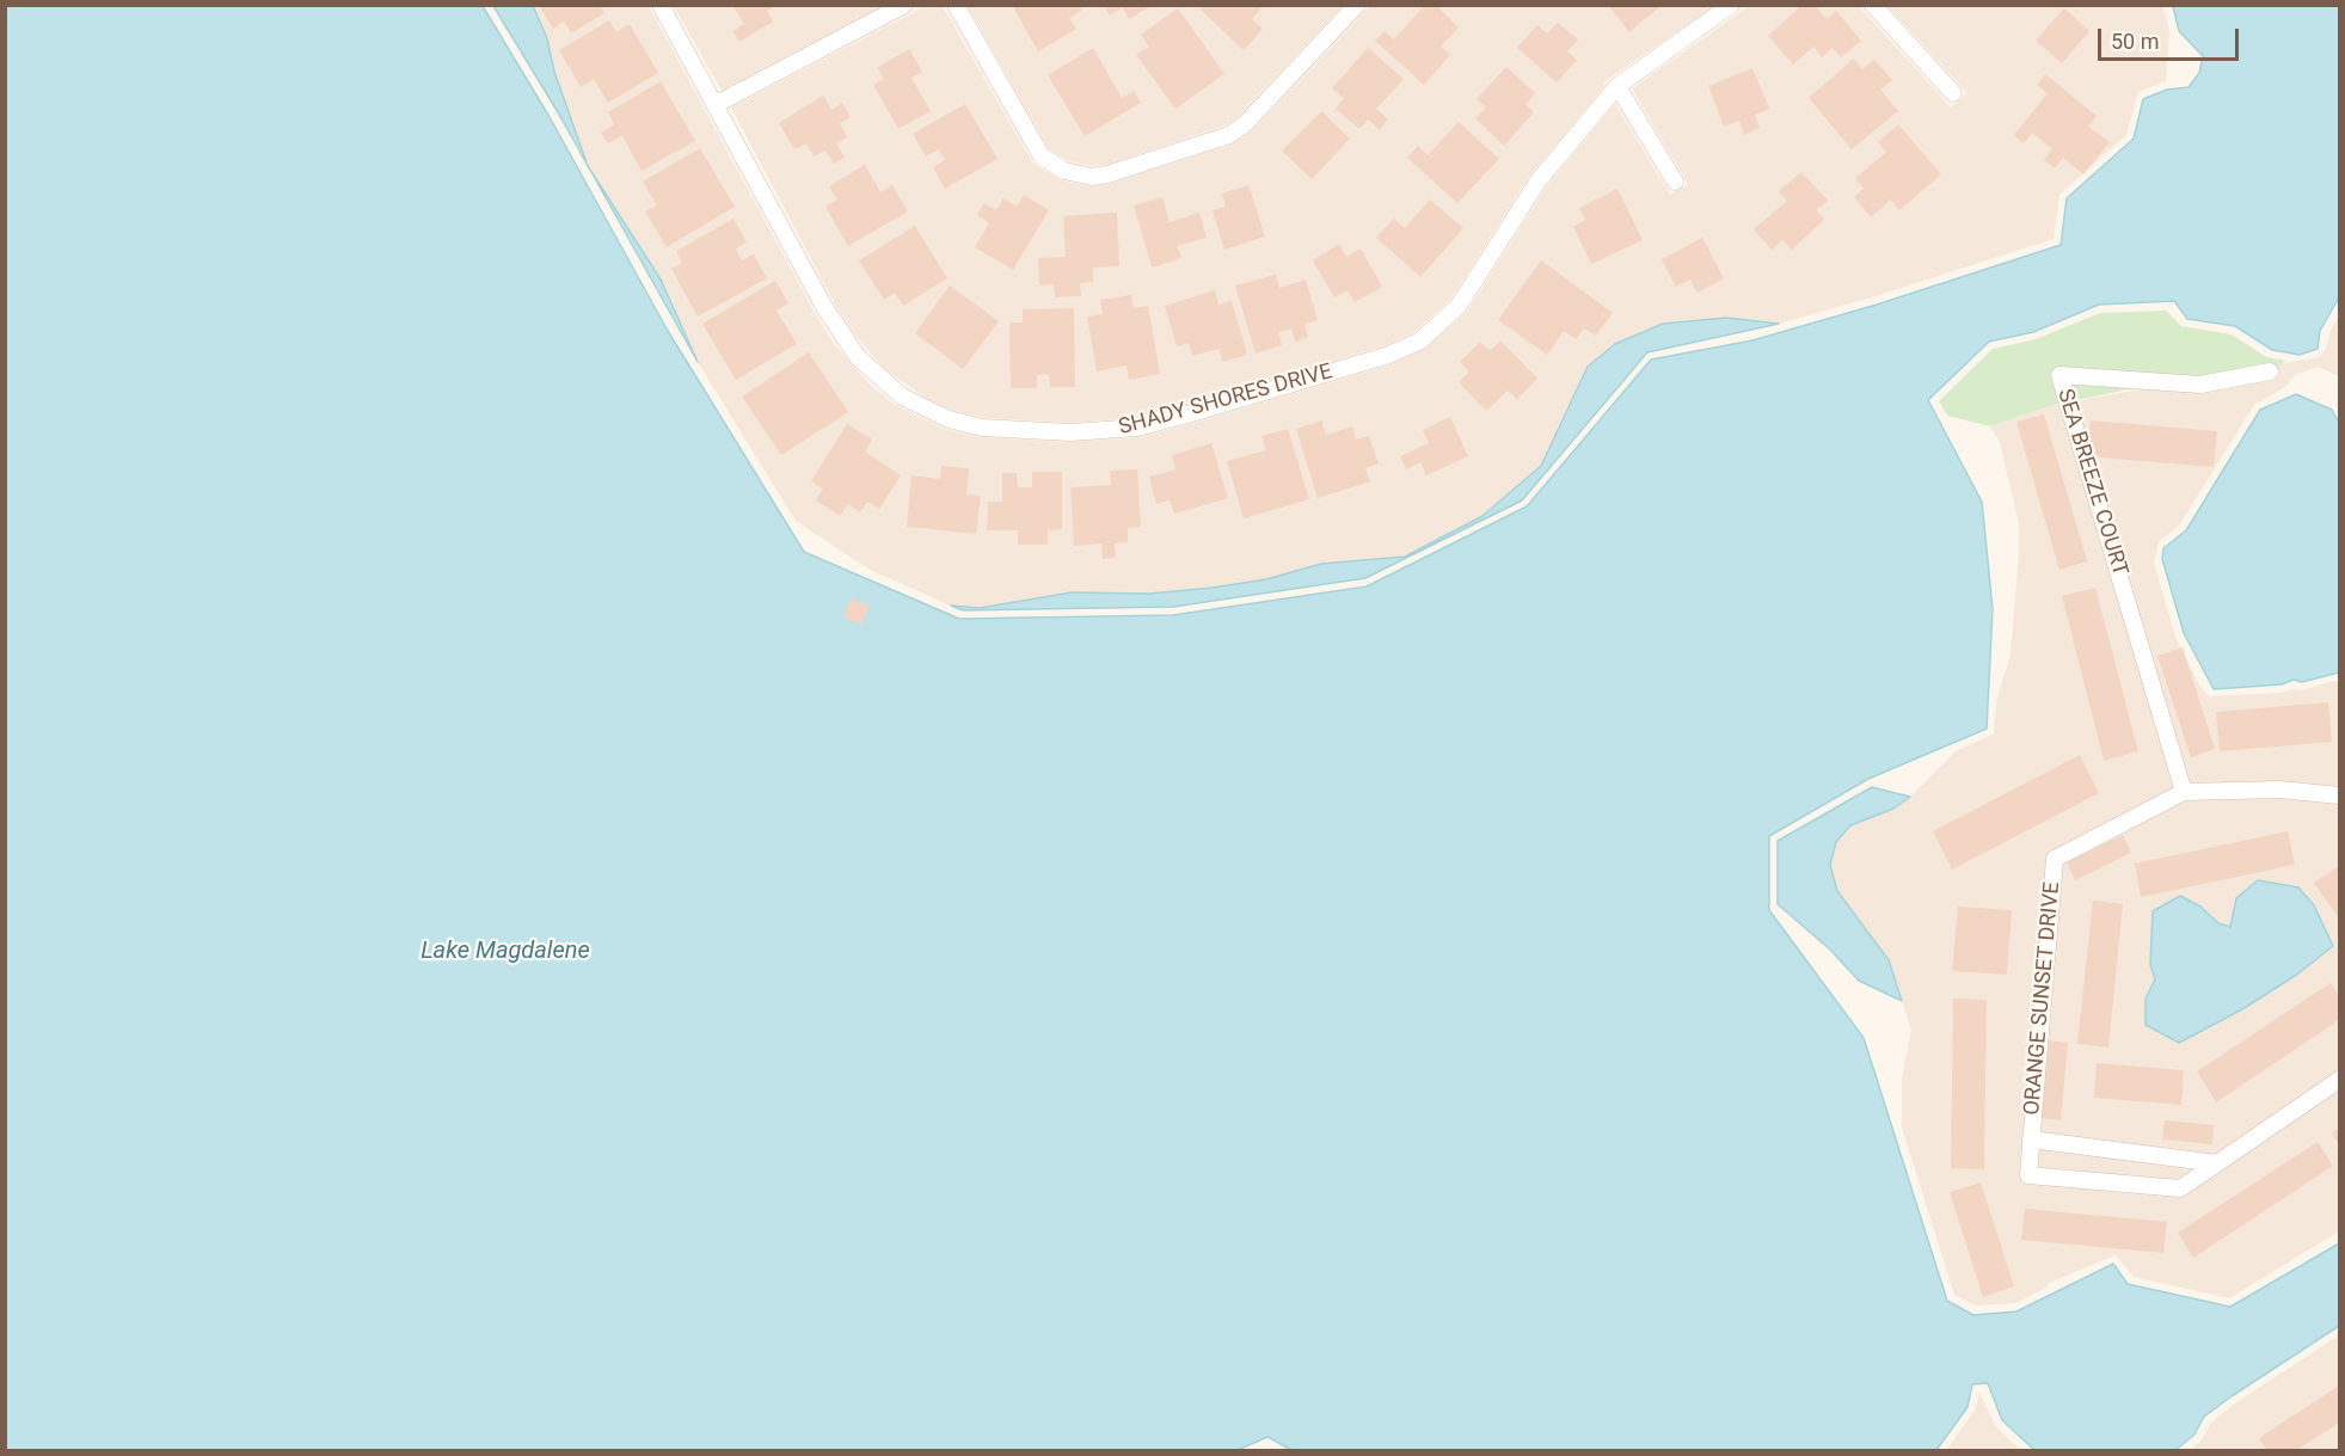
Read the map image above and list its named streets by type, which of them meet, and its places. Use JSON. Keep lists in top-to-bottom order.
{
  "streets": {
    "street": ["SHADY SHORES DRIVE", "SEA BREEZE COURT", "ORANGE SUNSET DRIVE"]
  },
  "crossings": [
    ["SEA BREEZE COURT", "ORANGE SUNSET DRIVE"]
  ],
  "water": ["Lake Magdalene"],
  "scale_bar": "50 m"
}
